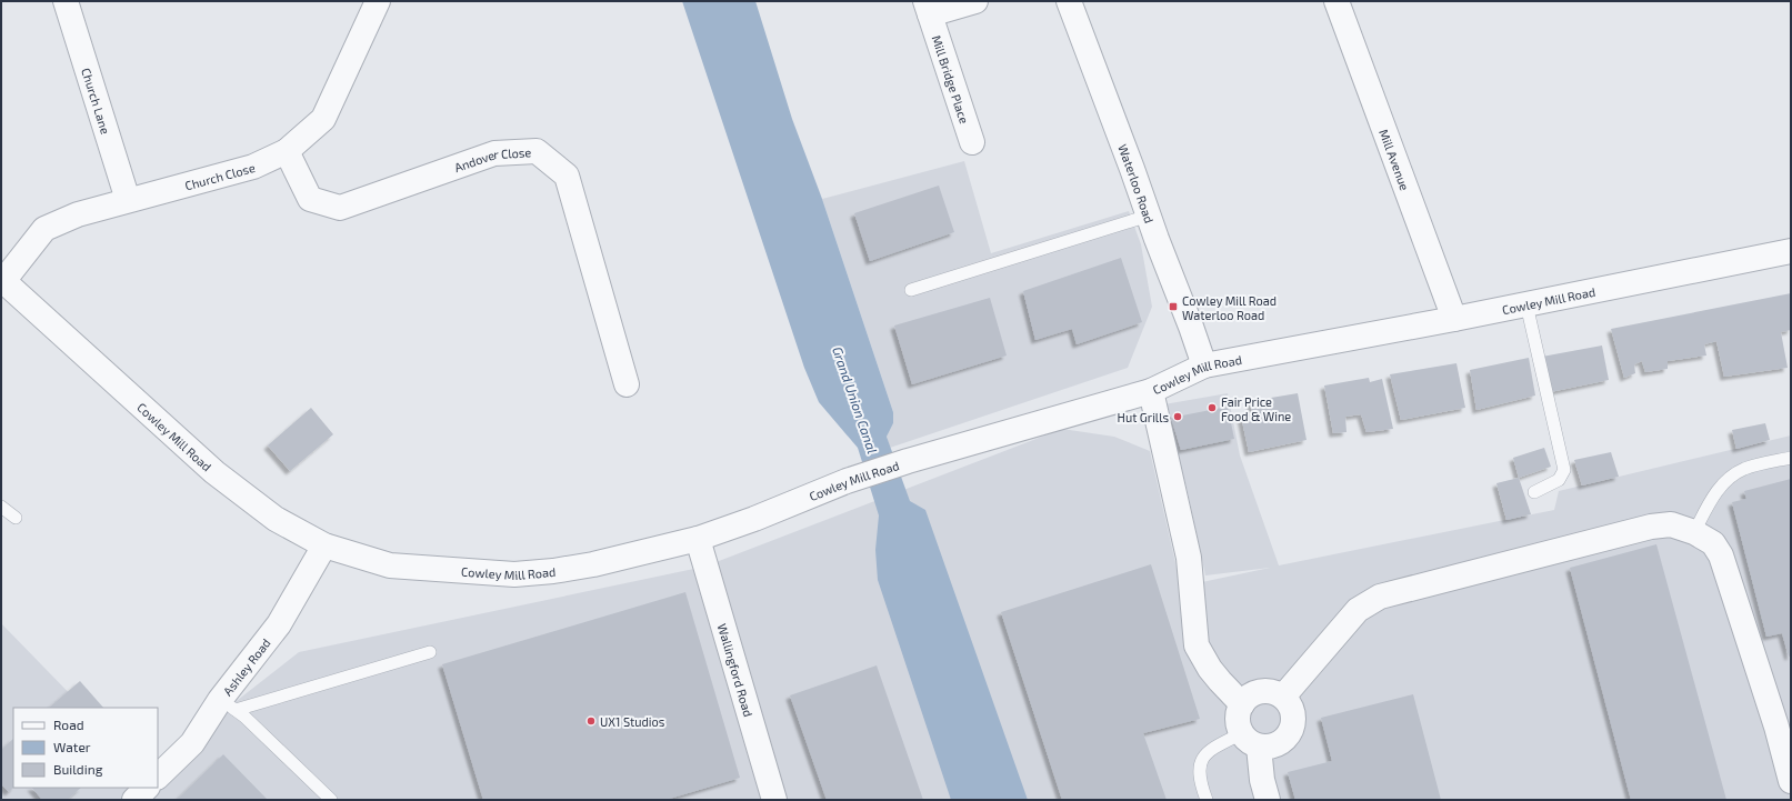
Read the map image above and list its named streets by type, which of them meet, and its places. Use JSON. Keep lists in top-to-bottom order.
{
  "streets": {
    "street": [
      "Mill Bridge Place",
      "Church Lane",
      "Mill Avenue",
      "Andover Close",
      "Church Close",
      "Waterloo Road",
      "Cowley Mill Road",
      "Ashley Road",
      "Wallingford Road"
    ]
  },
  "crossings": [
    ["Church Lane", "Church Close"],
    ["Mill Avenue", "Cowley Mill Road"],
    ["Andover Close", "Church Close"],
    ["Church Close", "Cowley Mill Road"],
    ["Waterloo Road", "Cowley Mill Road"],
    ["Cowley Mill Road", "Ashley Road"],
    ["Cowley Mill Road", "Wallingford Road"]
  ],
  "water": ["Grand Union Canal"],
  "places": {
    "transit": ["Cowley Mill Road Waterloo Road"],
    "other": ["Fair Price Food & Wine", "Hut Grills", "UX1 Studios"]
  },
  "legend": ["Road", "Water", "Building"]
}
